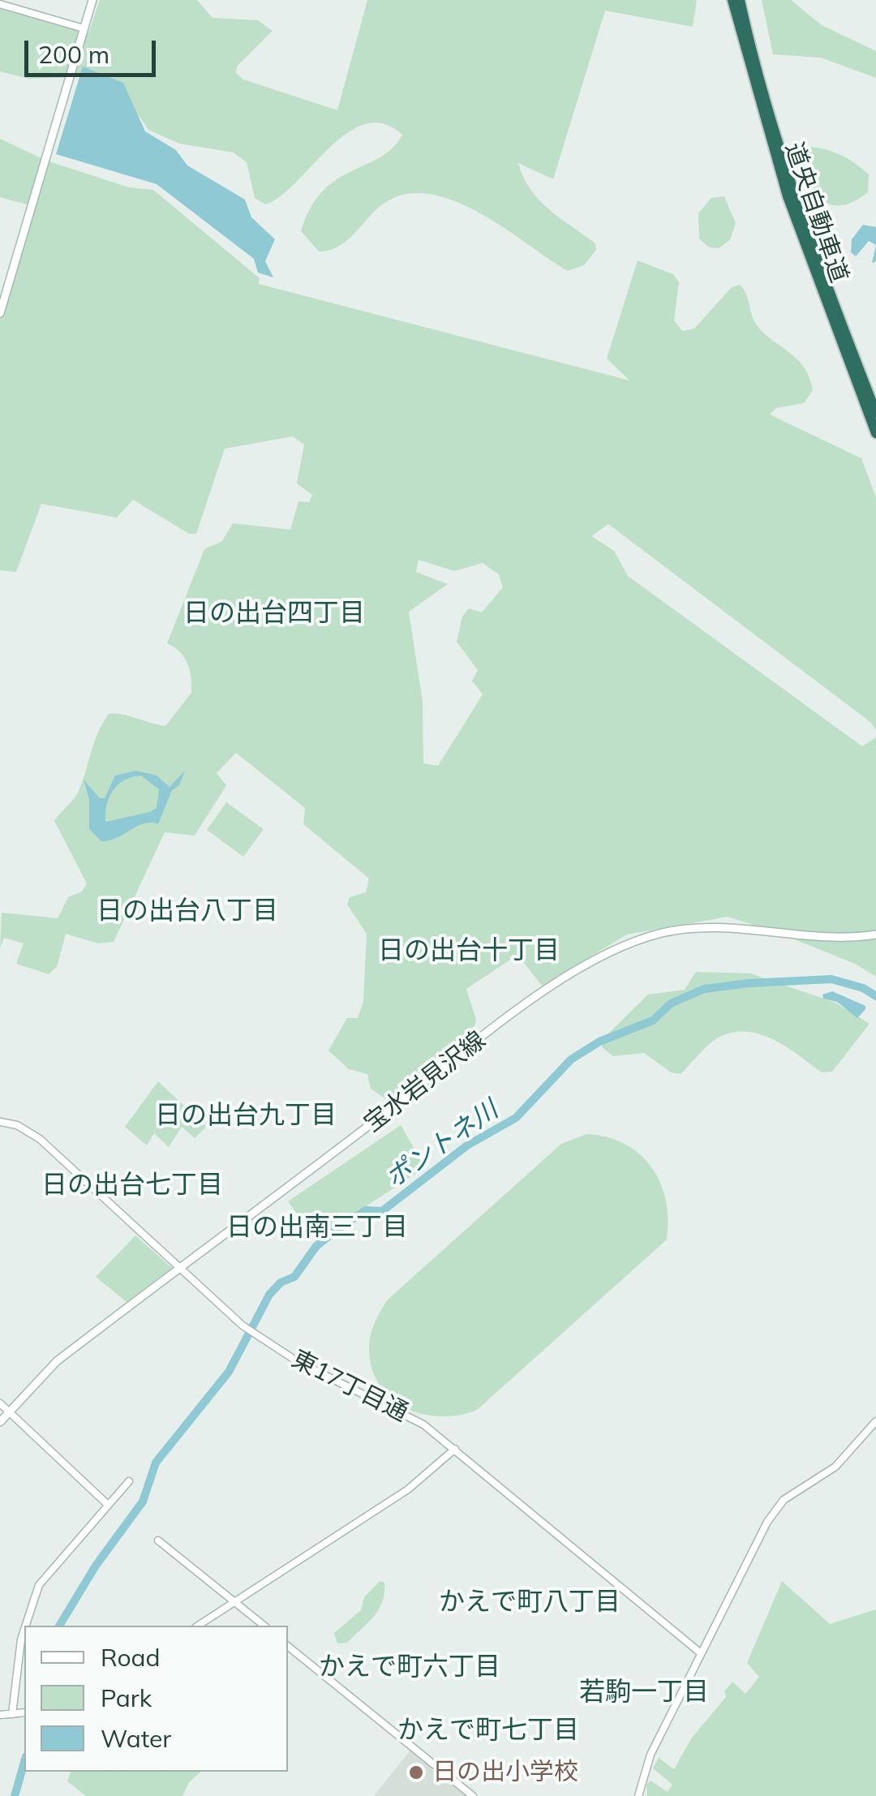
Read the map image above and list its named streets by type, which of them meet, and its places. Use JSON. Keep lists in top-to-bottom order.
{
  "streets": {
    "highway": ["道央自動車道"],
    "main road": ["宝水岩見沢線"],
    "street": ["東17丁目通"]
  },
  "crossings": [
    ["宝水岩見沢線", "東17丁目通"]
  ],
  "districts": [
    "日の出台四丁目",
    "日の出台八丁目",
    "日の出台十丁目",
    "日の出台九丁目",
    "日の出台七丁目",
    "日の出南三丁目",
    "かえで町八丁目",
    "かえで町六丁目",
    "若駒一丁目",
    "かえで町七丁目"
  ],
  "water": ["ポントネ川"],
  "places": ["日の出小学校"],
  "legend": ["Road", "Park", "Water"],
  "scale_bar": "200 m"
}
